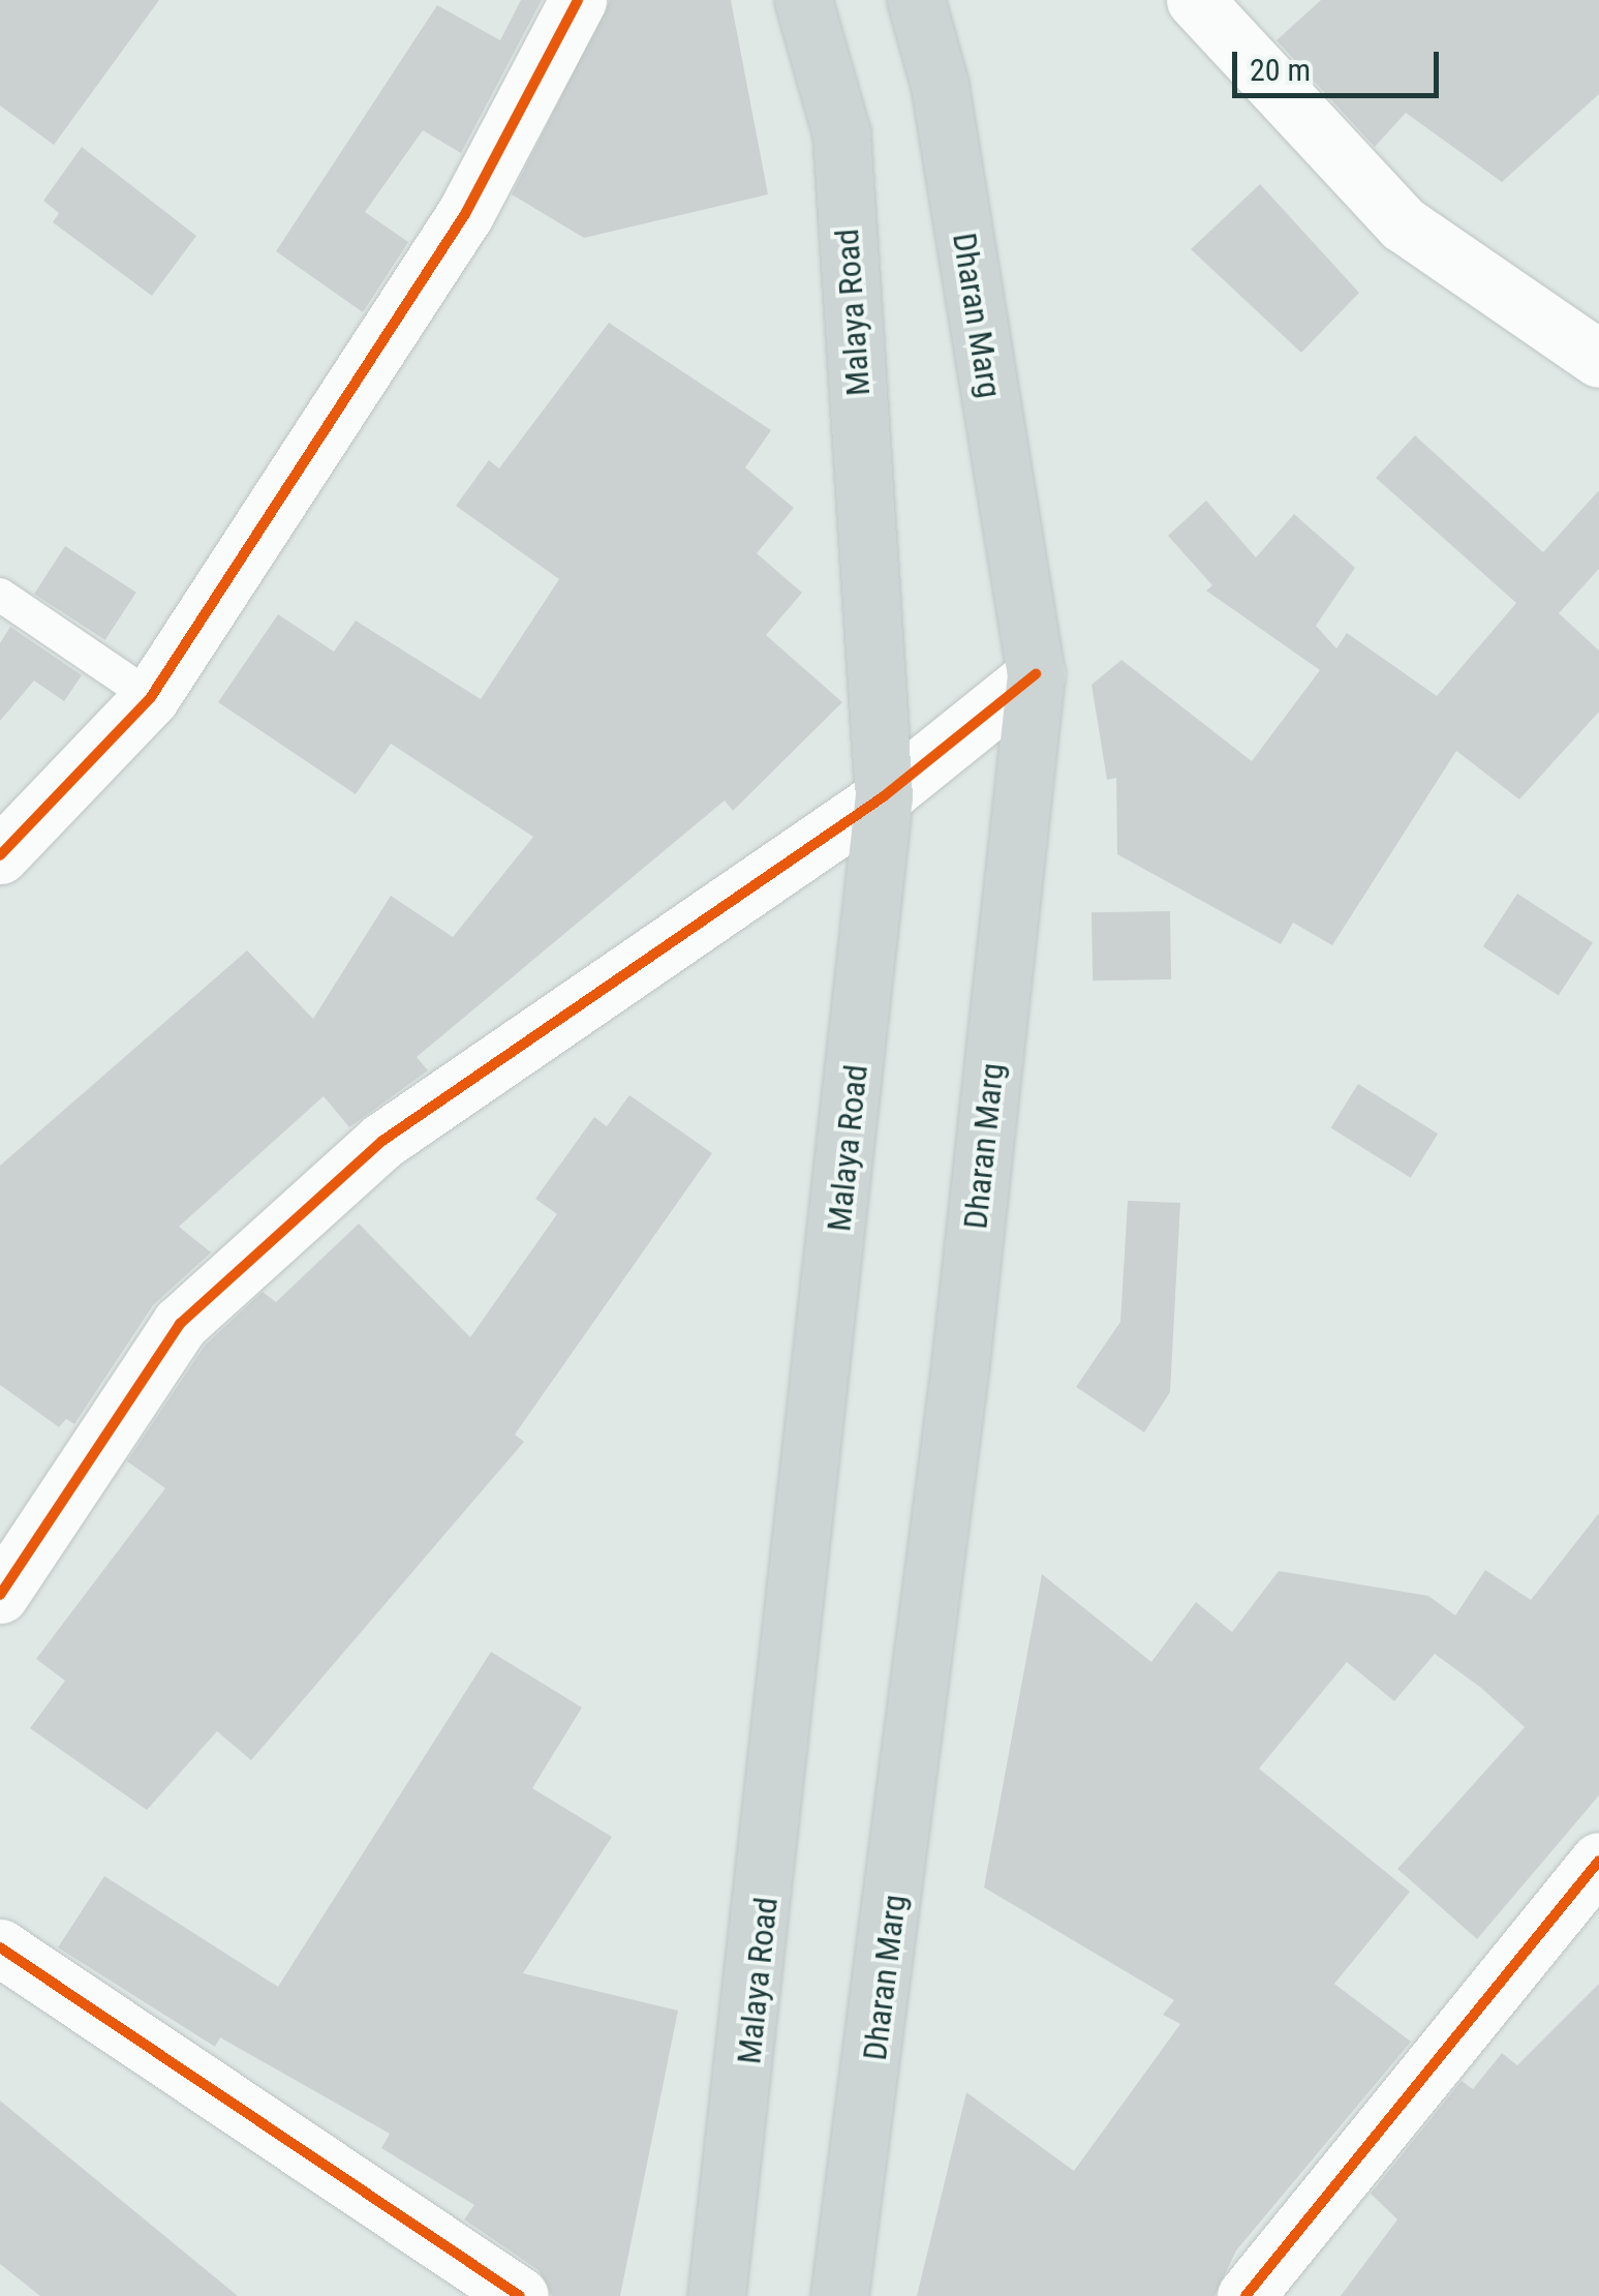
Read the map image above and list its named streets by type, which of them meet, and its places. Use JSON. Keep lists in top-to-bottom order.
{
  "streets": {
    "main road": ["Malaya Road", "Dharan Marg"]
  },
  "scale_bar": "20 m"
}
